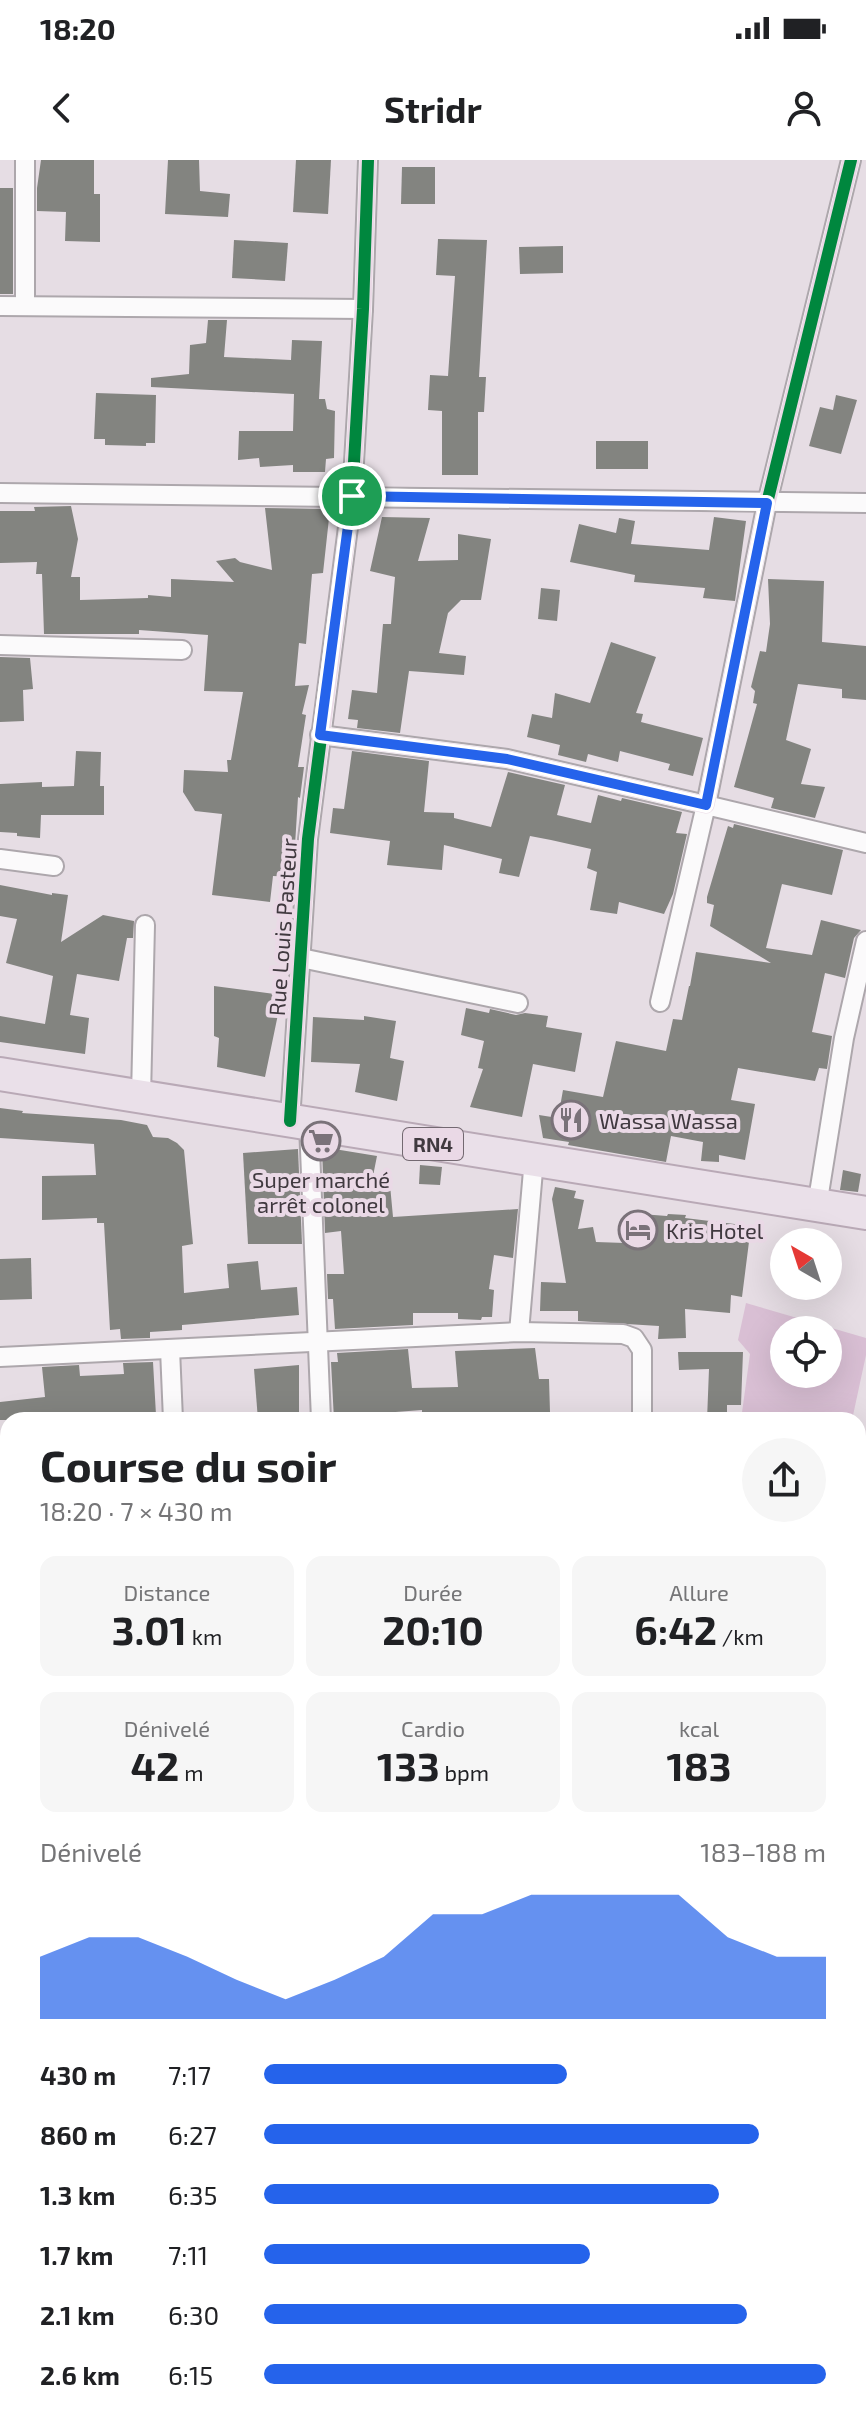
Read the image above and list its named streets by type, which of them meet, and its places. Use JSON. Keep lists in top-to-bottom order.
{
  "streets": {
    "highway": ["RN4"],
    "street": ["Rue Louis Pasteur"]
  },
  "crossings": [
    ["Rue Louis Pasteur", "RN4"]
  ],
  "places": {
    "restaurant": ["Wassa Wassa"],
    "supermarket": ["Super marché arrêt colonel"],
    "hotel": ["Kris Hotel"]
  },
  "north": "top left",
  "page": {
    "status": "18:20",
    "header": "Stridr",
    "heading": ["Course du soir", "18:20 · 7 × 430 m"],
    "stats": [
      ["Distance", "3.01 km"],
      ["Durée", "20:10"],
      ["Allure", "6:42 /km"],
      ["Dénivelé", "42 m"],
      ["Cardio", "133 bpm"],
      ["kcal", "183"]
    ],
    "chart": ["Dénivelé", "183–188 m"],
    "list": [
      {
        "name": "430 m",
        "note": "7:17"
      },
      {
        "name": "860 m",
        "note": "6:27"
      },
      {
        "name": "1.3 km",
        "note": "6:35"
      },
      {
        "name": "1.7 km",
        "note": "7:11"
      },
      {
        "name": "2.1 km",
        "note": "6:30"
      },
      {
        "name": "2.6 km",
        "note": "6:15"
      }
    ]
  }
}
